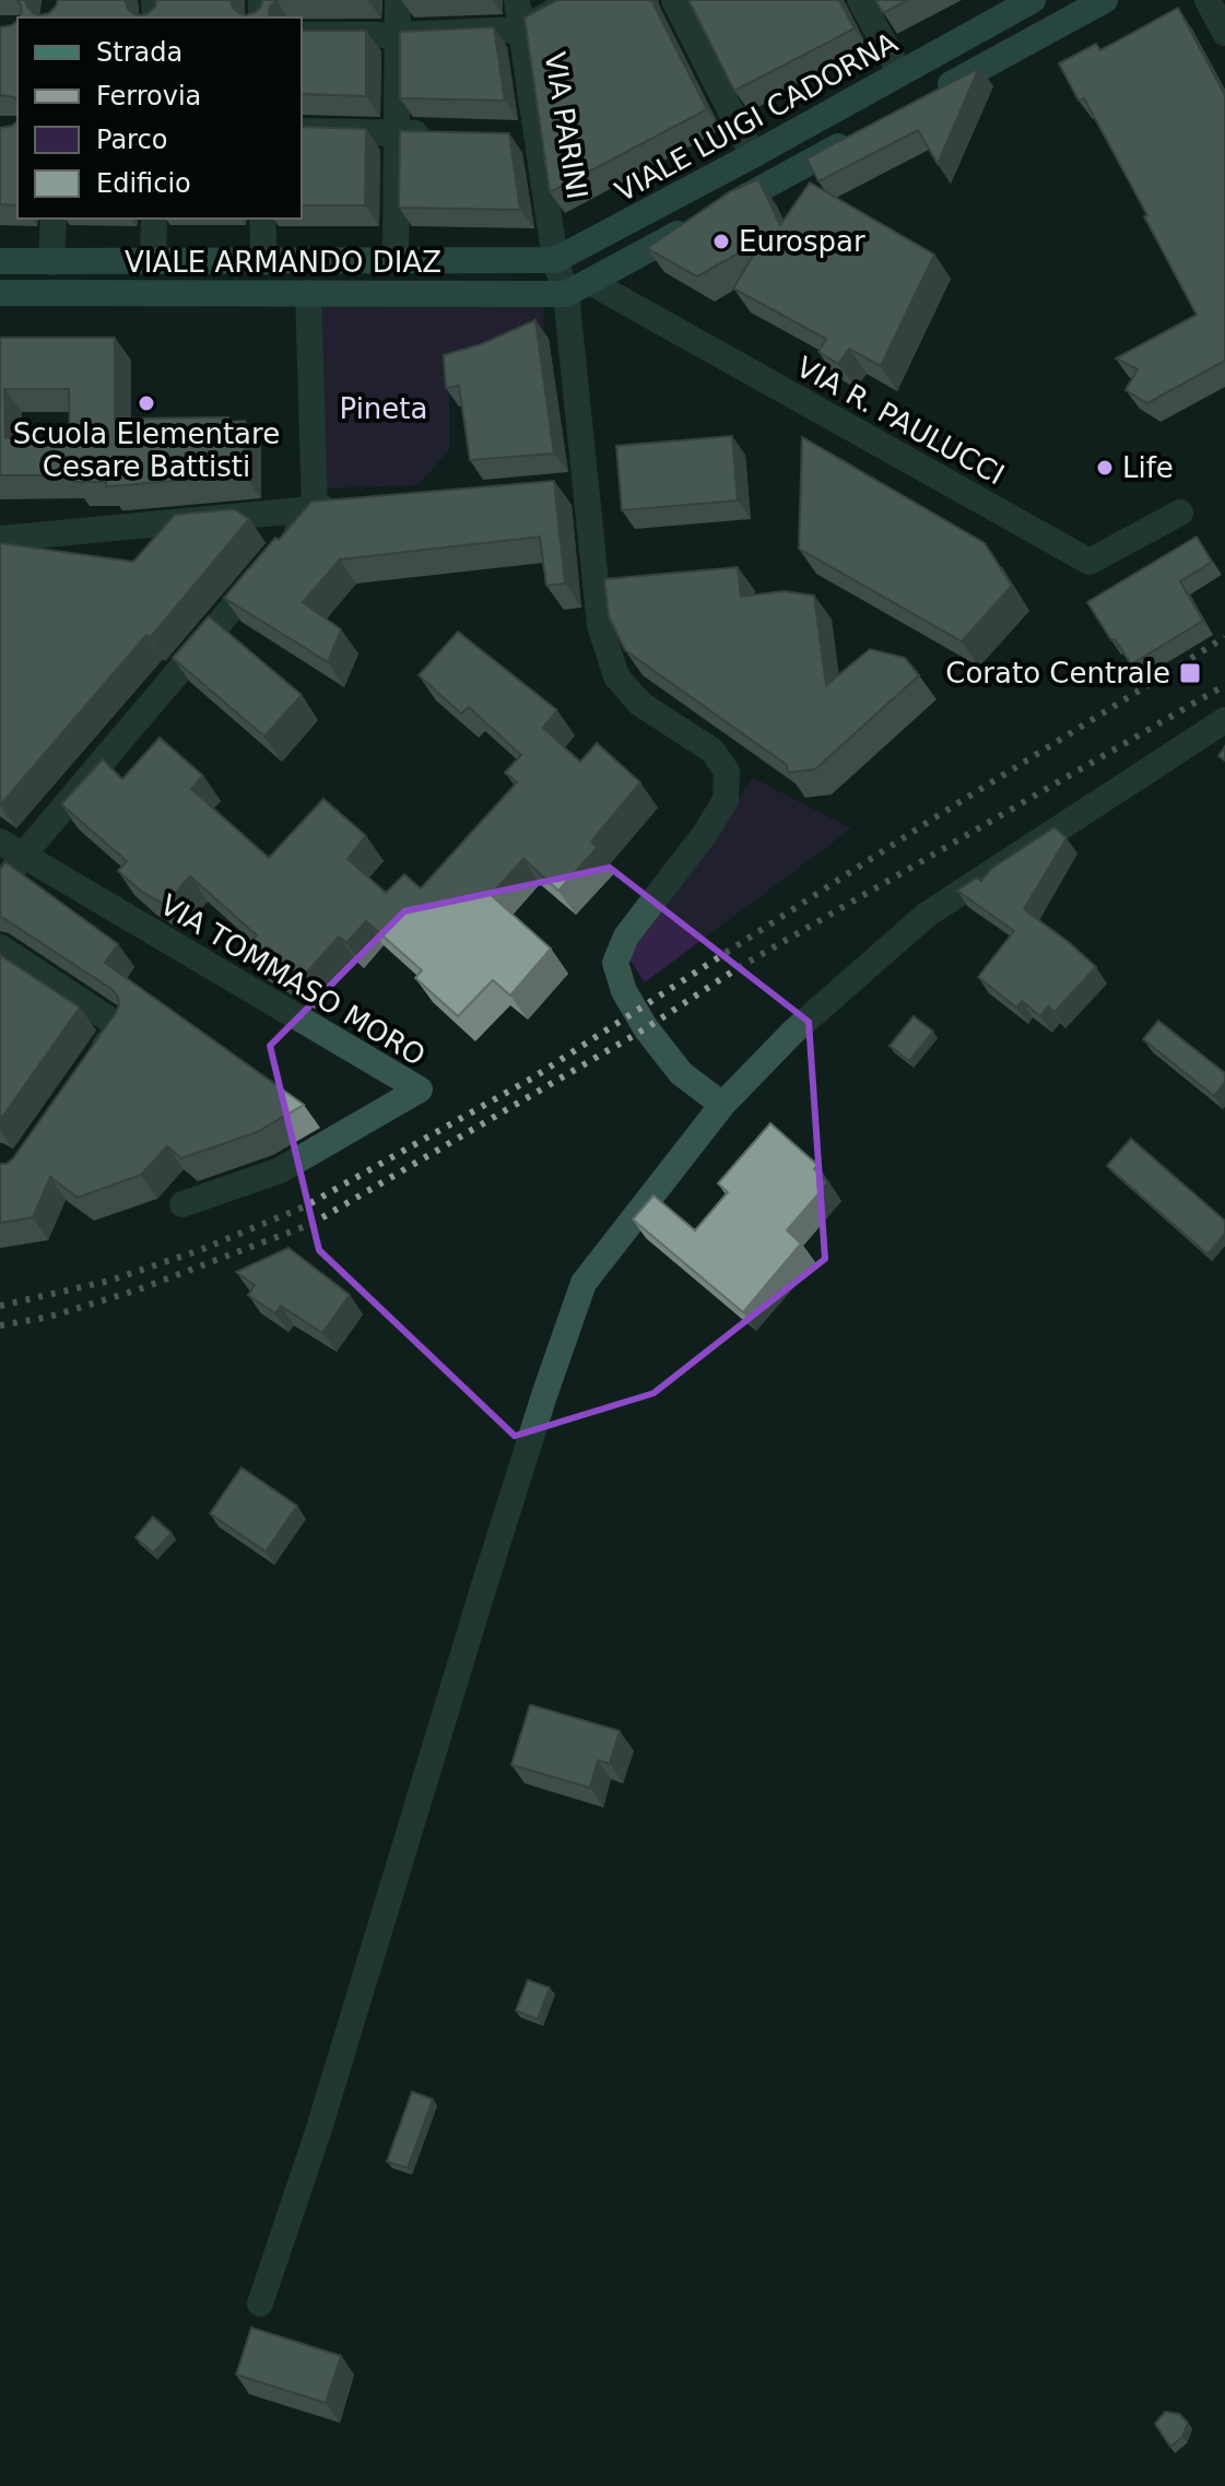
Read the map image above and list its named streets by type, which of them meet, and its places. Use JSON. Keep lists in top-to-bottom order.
{
  "streets": {
    "main road": ["VIALE LUIGI CADORNA", "VIALE ARMANDO DIAZ"],
    "street": ["VIA PARINI", "VIA R. PAULUCCI", "VIA TOMMASO MORO"]
  },
  "crossings": [
    ["VIALE LUIGI CADORNA", "VIA PARINI"],
    ["VIA PARINI", "VIALE ARMANDO DIAZ"]
  ],
  "parks": ["Pineta"],
  "places": {
    "other": ["Eurospar", "Scuola Elementare Cesare Battisti", "Life"],
    "transit": ["Corato Centrale"]
  },
  "legend": [
    "Strada",
    "Ferrovia",
    "Parco",
    "Edificio"
  ]
}
